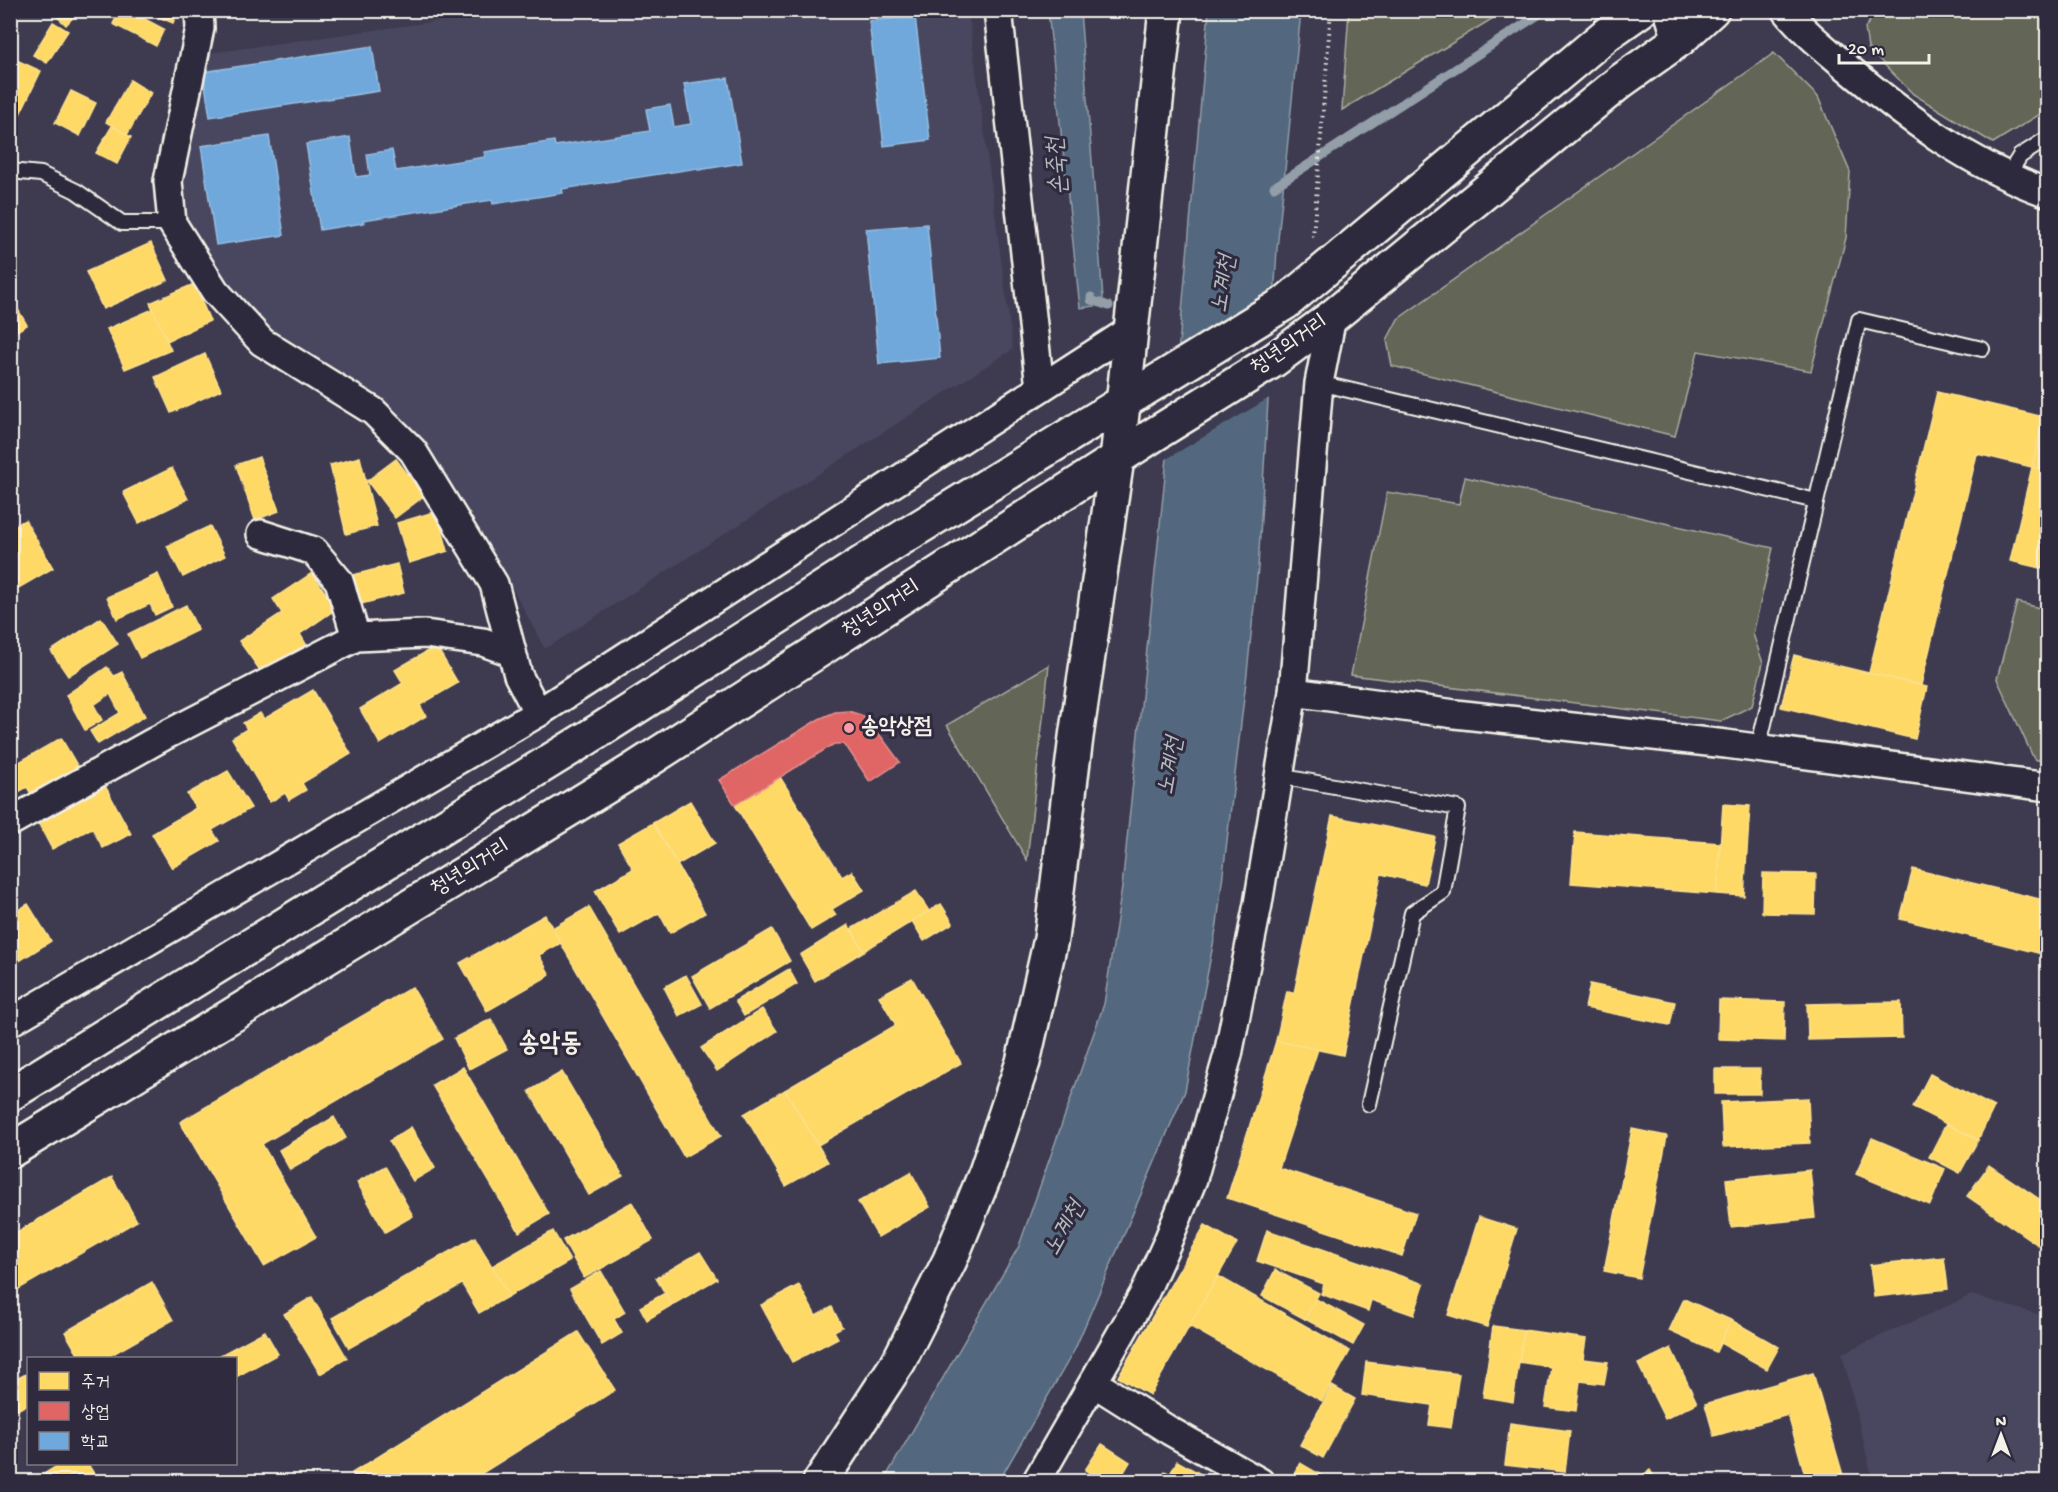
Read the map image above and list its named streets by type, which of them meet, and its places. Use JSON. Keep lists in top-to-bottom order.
{
  "streets": {
    "main road": ["청년의거리"]
  },
  "districts": ["송악동"],
  "water": ["손죽천", "노계천"],
  "places": ["송악상점"],
  "legend": ["주거", "상업", "학교"],
  "scale_bar": "20 m",
  "north": "top"
}
